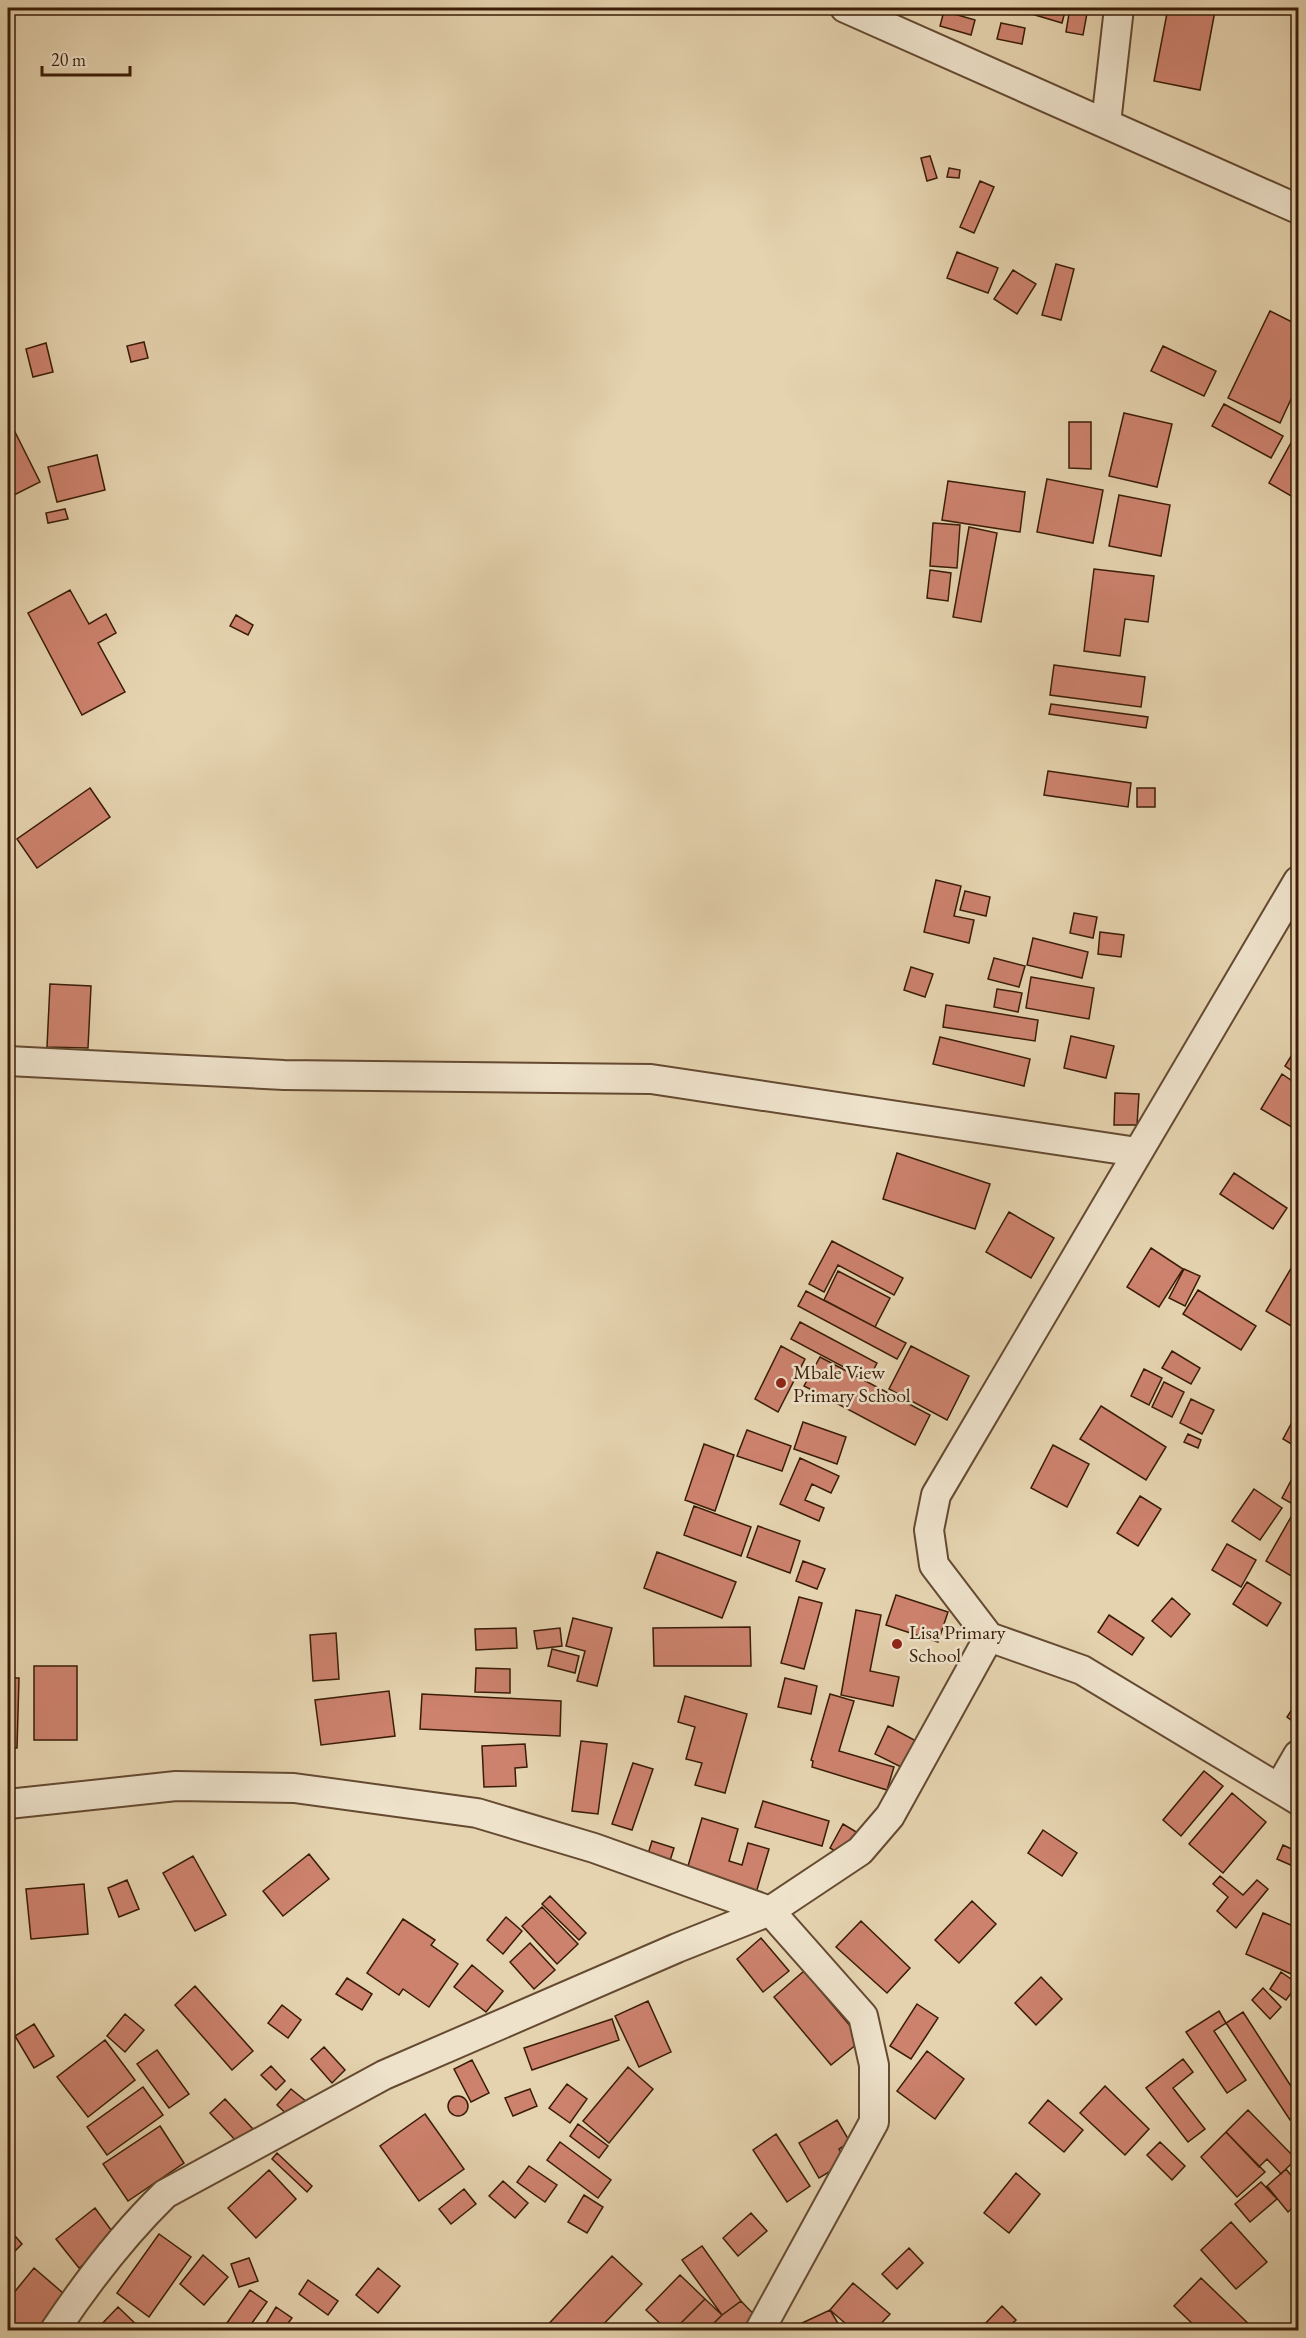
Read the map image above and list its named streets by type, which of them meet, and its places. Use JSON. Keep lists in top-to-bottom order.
{
  "places": ["Mbale View Primary School", "Lisa Primary School"],
  "scale_bar": "20 m"
}
